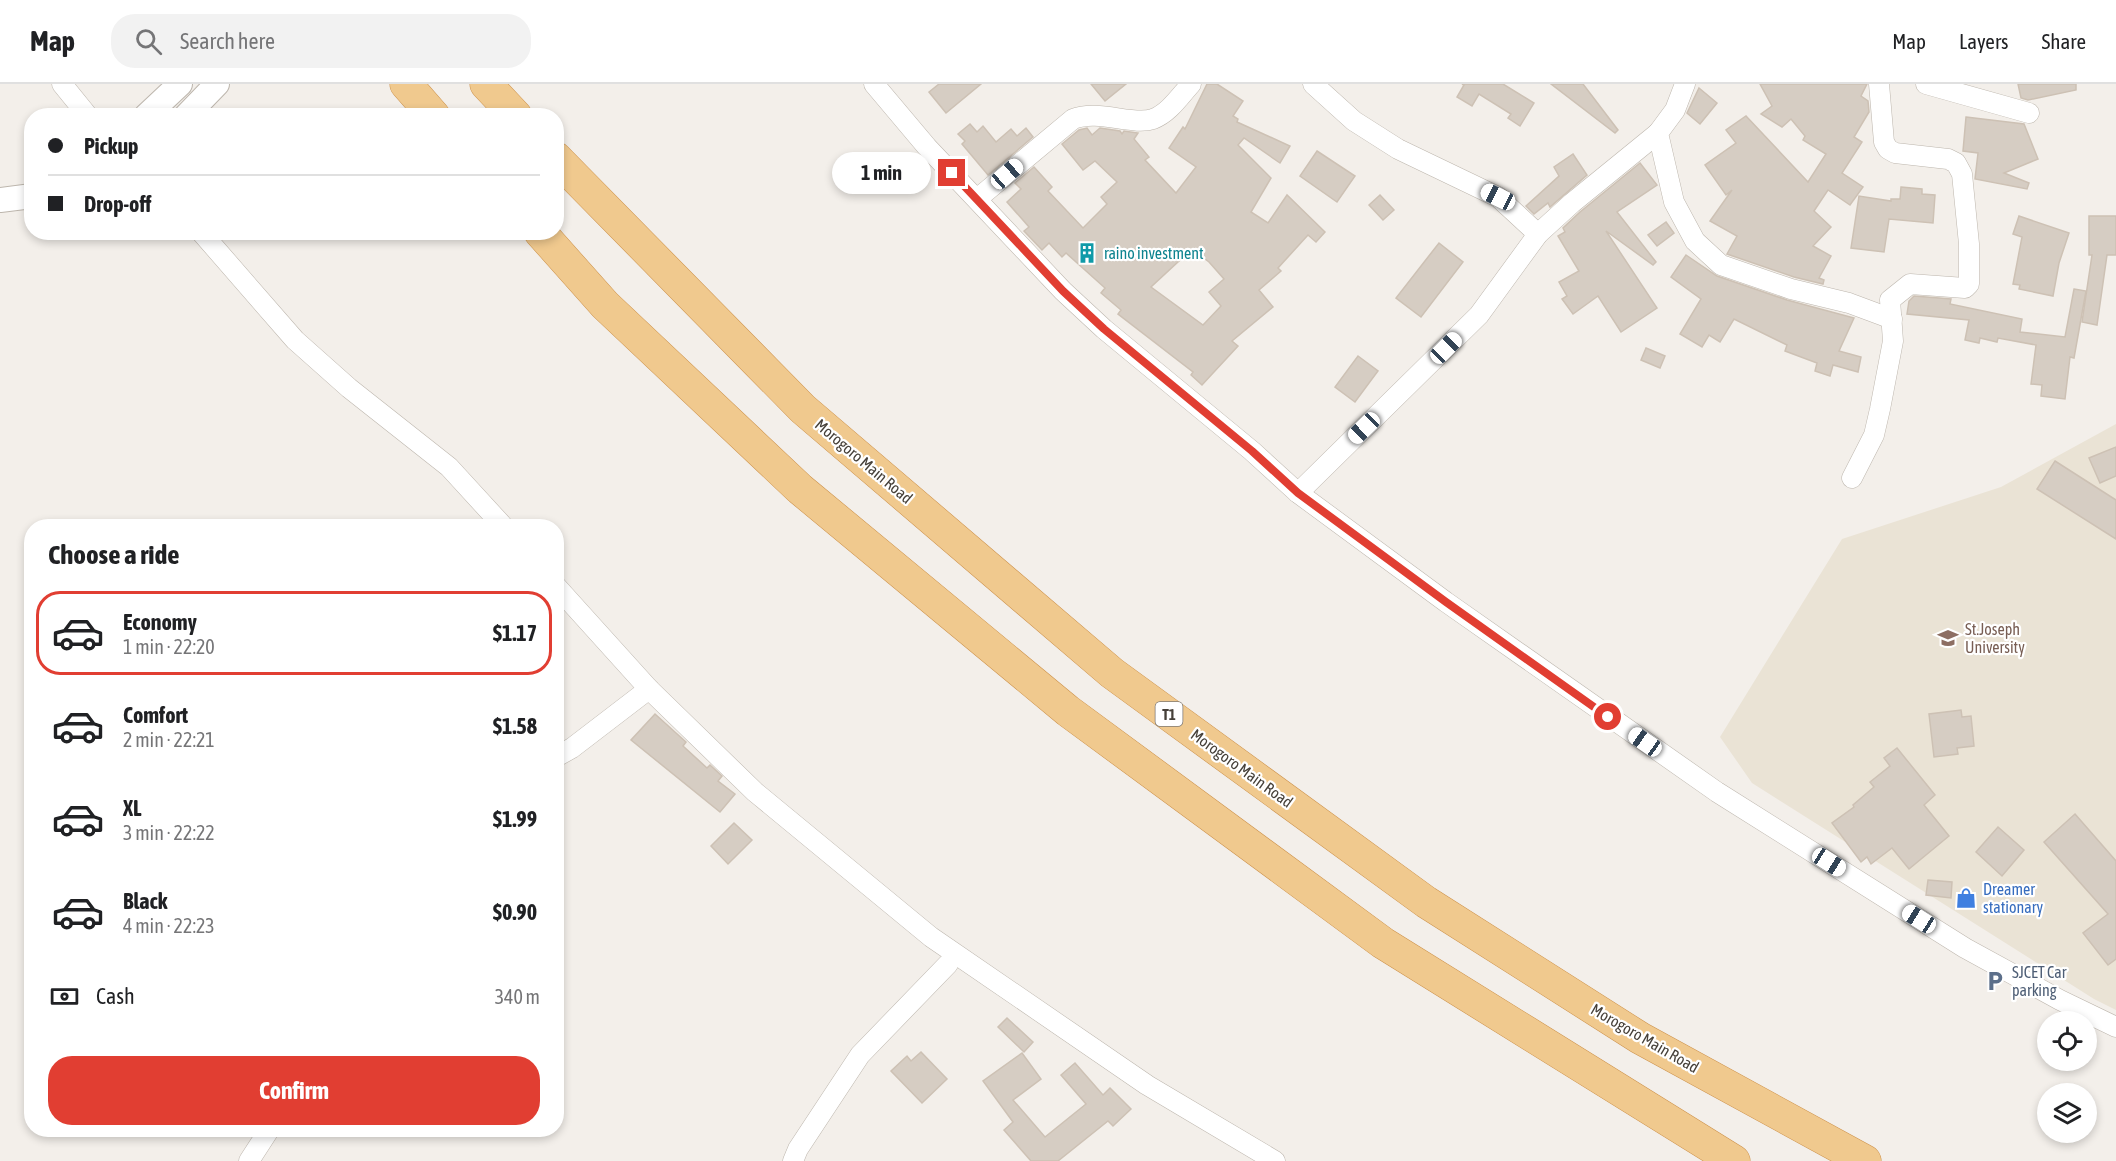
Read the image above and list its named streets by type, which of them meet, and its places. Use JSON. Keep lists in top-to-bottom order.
{
  "streets": {
    "highway": ["Morogoro Main Road", "T1"]
  },
  "places": {
    "building": ["raino investment"],
    "school or university": ["St.Joseph University"],
    "shop": ["Dreamer stationary"],
    "parking": ["SJCET Car parking"]
  },
  "page": {
    "header": "Map",
    "search": "Search here",
    "nav": ["Map", "Layers", "Share"],
    "banner": ["Pickup", "Drop-off"],
    "bubble": "1 min",
    "heading": "Choose a ride",
    "list": [
      {
        "name": "Economy",
        "note": "1 min · 22:20",
        "value": "$1.17"
      },
      {
        "name": "Comfort",
        "note": "2 min · 22:21",
        "value": "$1.58"
      },
      {
        "name": "XL",
        "note": "3 min · 22:22",
        "value": "$1.99"
      },
      {
        "name": "Black",
        "note": "4 min · 22:23",
        "value": "$0.90"
      }
    ],
    "pay": ["Cash", "340 m"],
    "buttons": "Confirm"
  }
}
